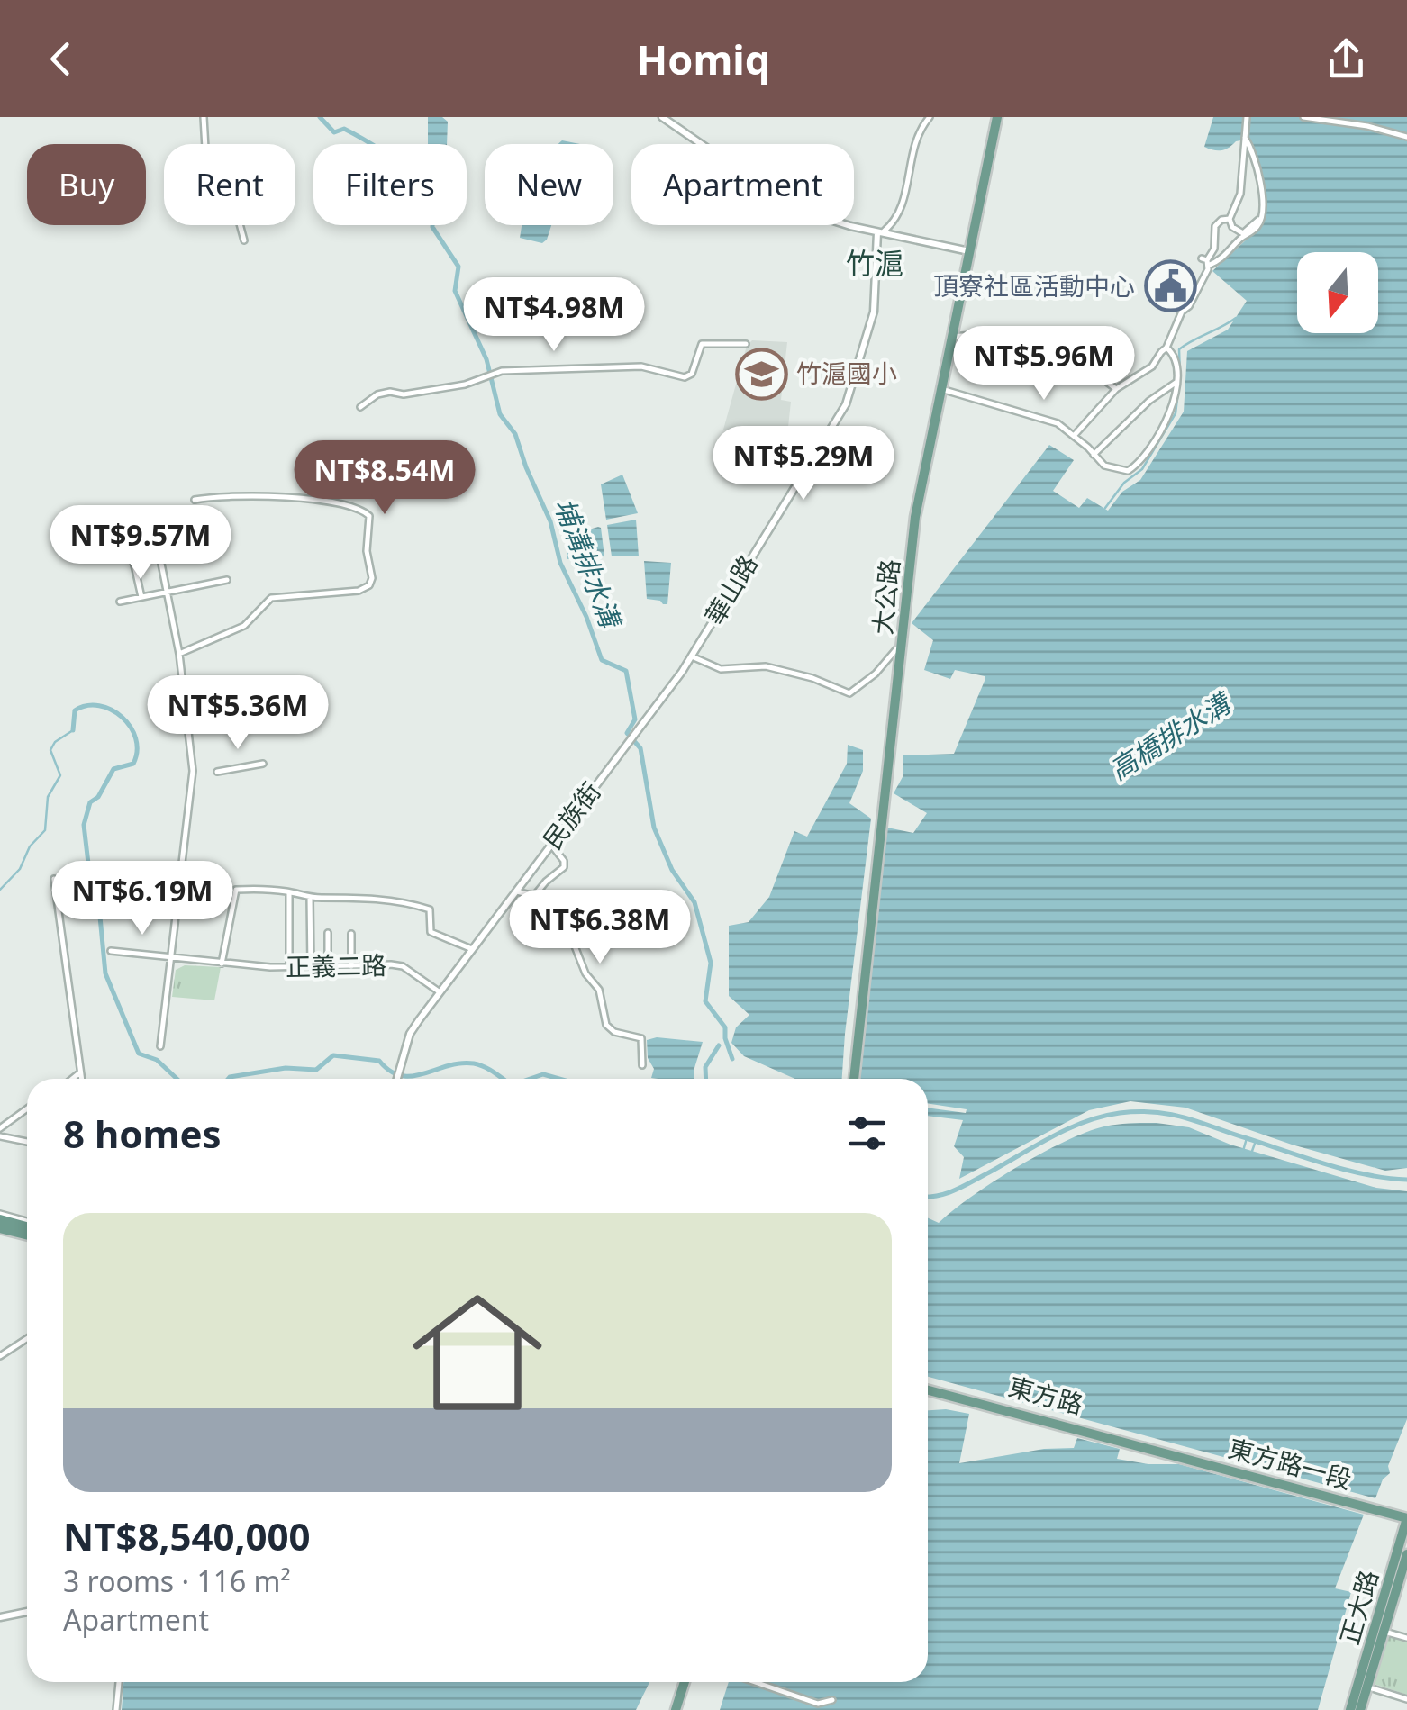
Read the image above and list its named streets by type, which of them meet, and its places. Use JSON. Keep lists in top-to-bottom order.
{
  "streets": {
    "main road": [
      "大公路",
      "東方路",
      "東方路一段",
      "正大路"
    ],
    "street": ["華山路", "民族街", "正義二路"]
  },
  "crossings": [
    ["華山路", "民族街"],
    ["民族街", "正義二路"],
    ["東方路", "東方路一段"],
    ["東方路一段", "正大路"]
  ],
  "districts": ["竹滬"],
  "water": ["埔溝排水溝", "高橋排水溝"],
  "places": {
    "public building": ["頂寮社區活動中心"],
    "school or university": ["竹滬國小"]
  },
  "north": "bottom",
  "page": {
    "header": "Homiq",
    "chip": [
      "Buy",
      "Rent",
      "Filters",
      "New",
      "Apartment"
    ],
    "price": [
      "NT$4.98M",
      "NT$5.96M",
      "NT$5.29M",
      "NT$8.54M",
      "NT$9.57M",
      "NT$5.36M",
      "NT$6.19M",
      "NT$6.38M"
    ],
    "heading": "8 homes",
    "list": [
      {
        "name": "NT$8,540,000",
        "note": "3 rooms · 116 m² · Apartment"
      }
    ]
  }
}
